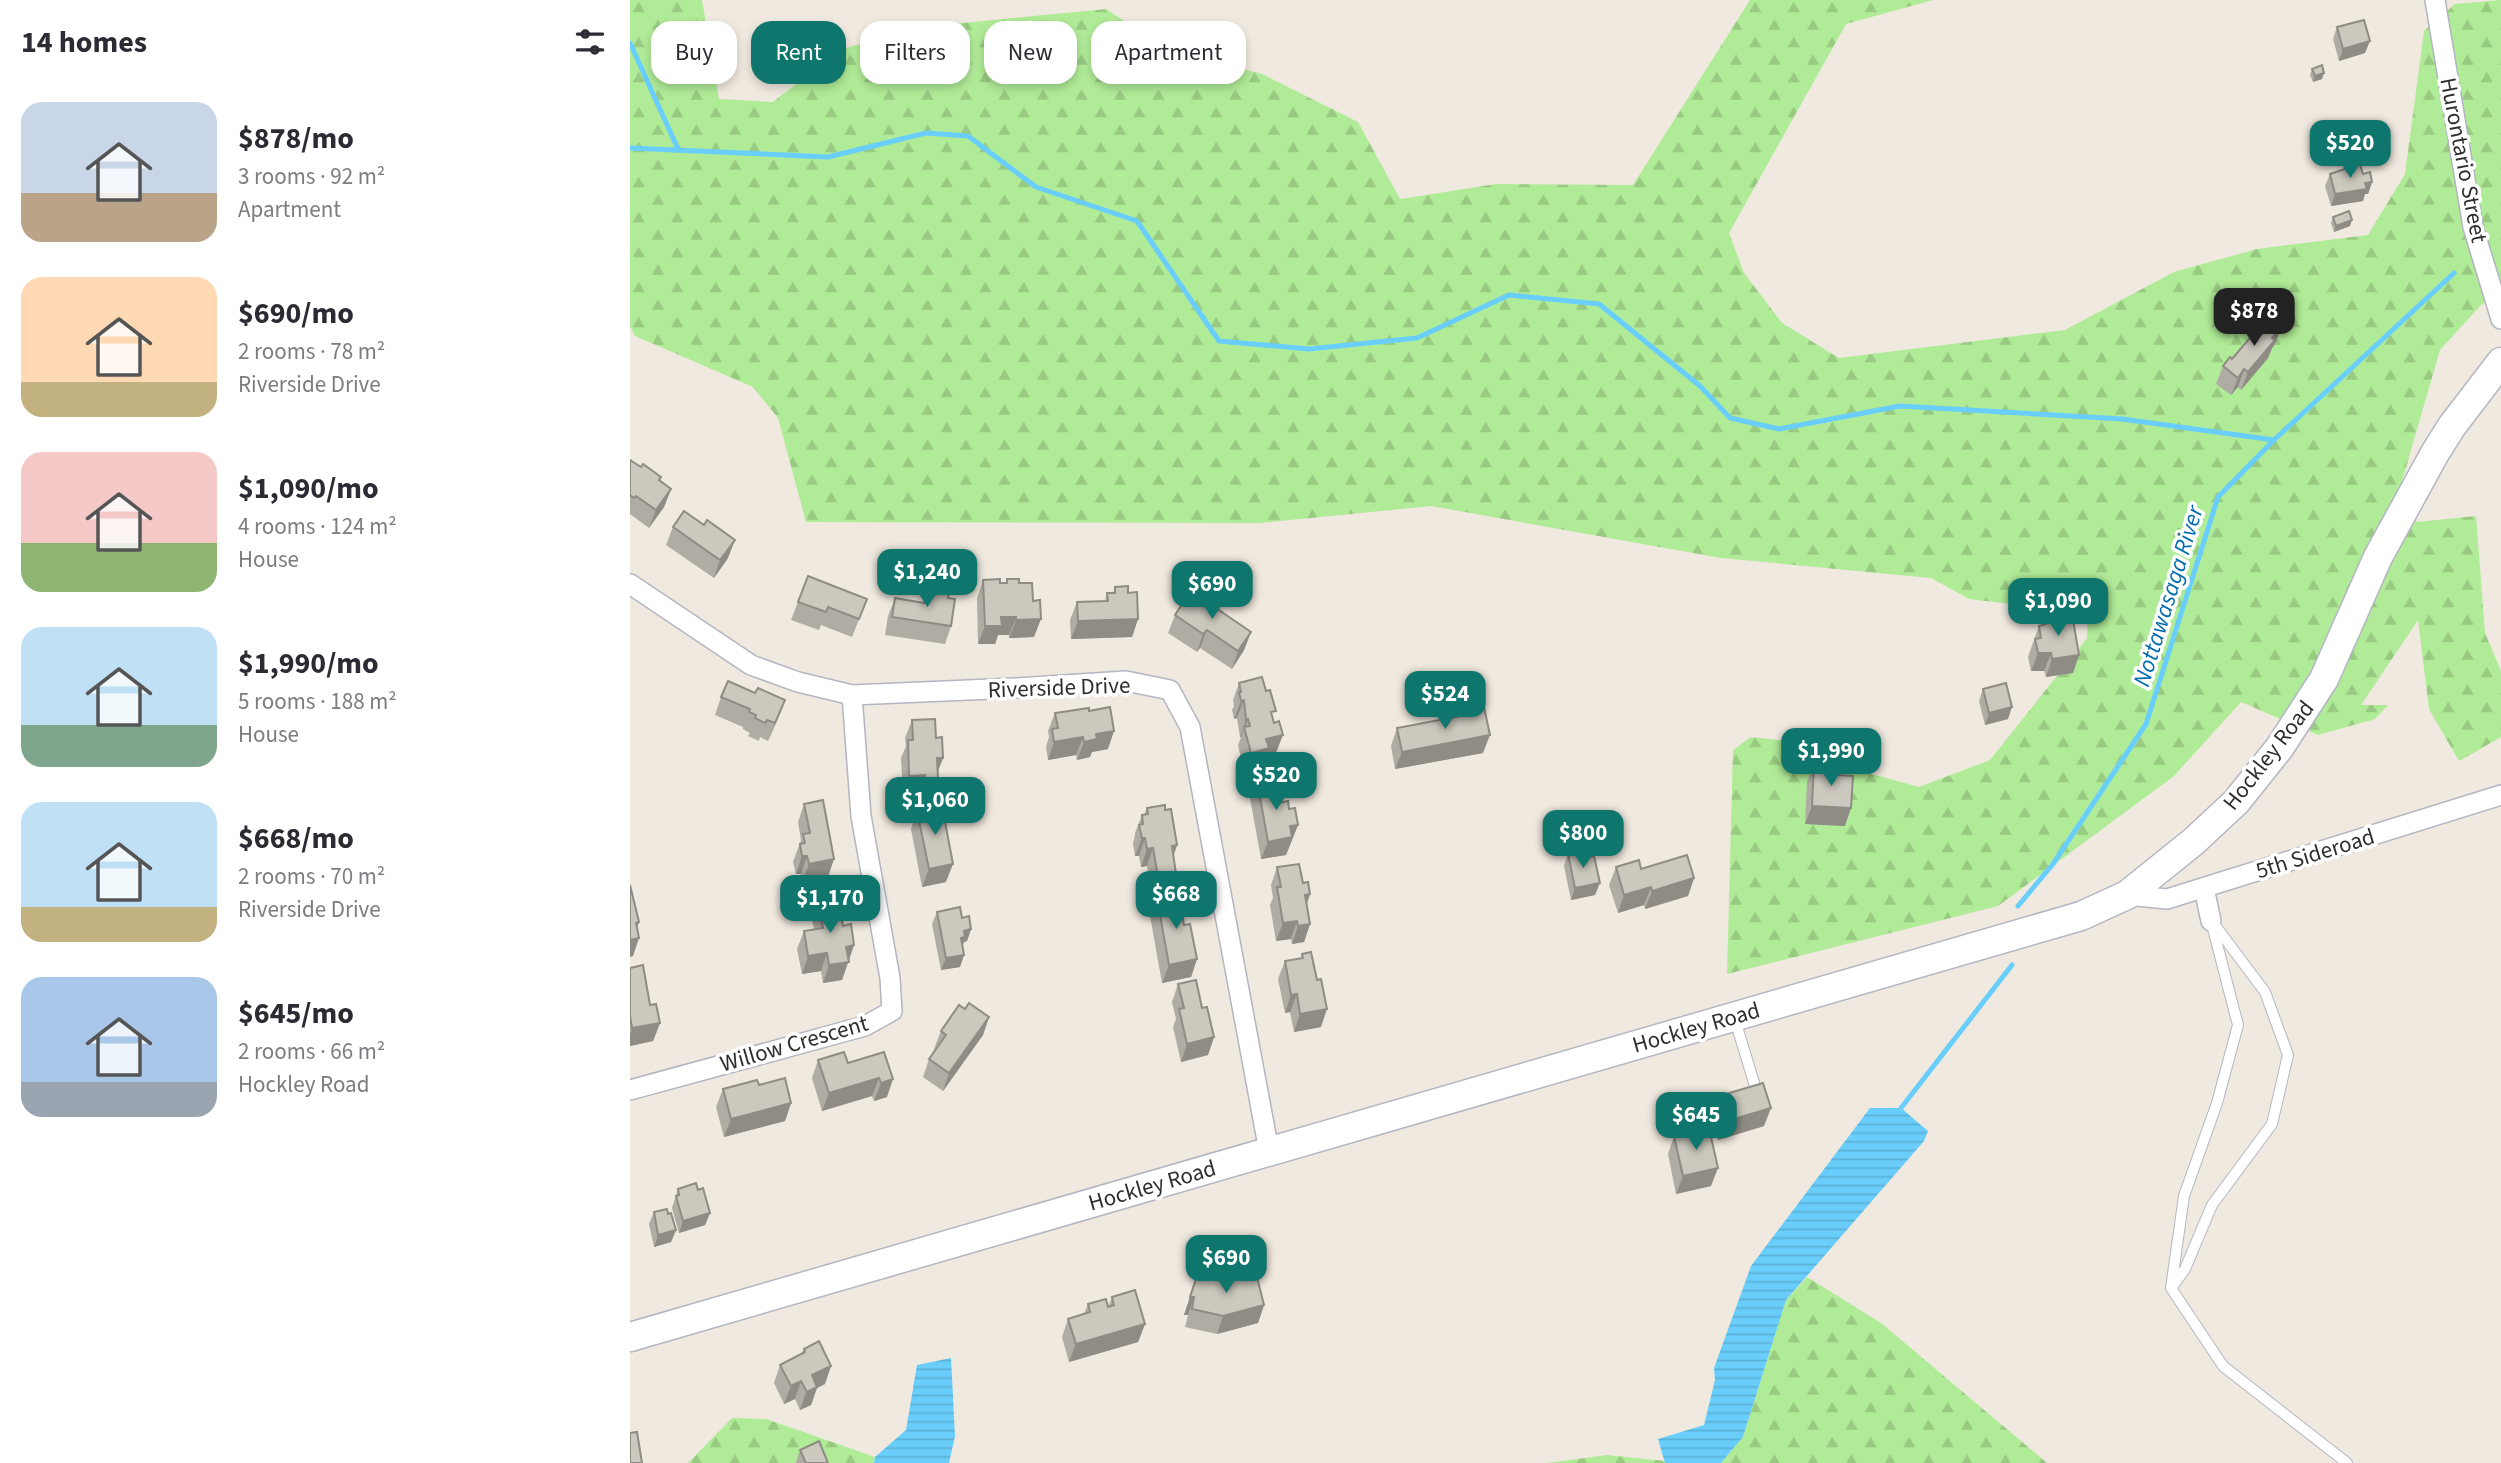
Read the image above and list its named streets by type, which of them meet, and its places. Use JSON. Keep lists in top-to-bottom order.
{
  "streets": {
    "main road": ["Hockley Road"],
    "street": [
      "Hurontario Street",
      "Riverside Drive",
      "5th Sideroad",
      "Willow Crescent"
    ]
  },
  "crossings": [
    ["Riverside Drive", "Hockley Road"],
    ["Riverside Drive", "Willow Crescent"],
    ["Hockley Road", "5th Sideroad"]
  ],
  "water": ["Nottawasaga River"],
  "page": {
    "heading": "14 homes",
    "chip": [
      "Buy",
      "Rent",
      "Filters",
      "New",
      "Apartment"
    ],
    "list": [
      {
        "name": "$878/mo",
        "note": "3 rooms · 92 m² · Apartment"
      },
      {
        "name": "$690/mo",
        "note": "2 rooms · 78 m² · Riverside Drive"
      },
      {
        "name": "$1,090/mo",
        "note": "4 rooms · 124 m² · House"
      },
      {
        "name": "$1,990/mo",
        "note": "5 rooms · 188 m² · House"
      },
      {
        "name": "$668/mo",
        "note": "2 rooms · 70 m² · Riverside Drive"
      },
      {
        "name": "$645/mo",
        "note": "2 rooms · 66 m² · Hockley Road"
      }
    ],
    "price": [
      "$520",
      "$878",
      "$1,240",
      "$690",
      "$1,090",
      "$524",
      "$1,990",
      "$520",
      "$1,060",
      "$800",
      "$668",
      "$1,170",
      "$645",
      "$690"
    ]
  }
}
